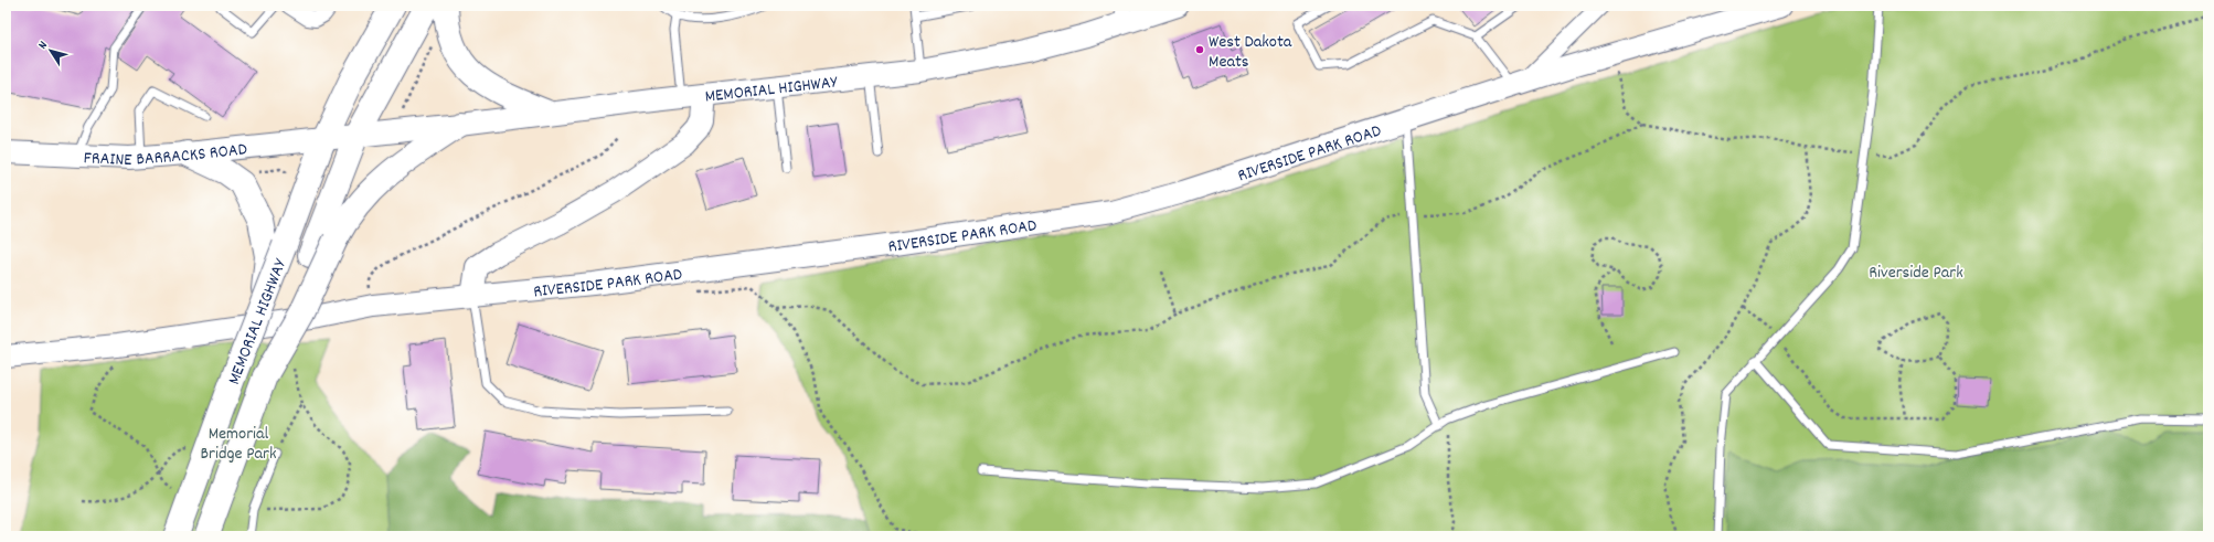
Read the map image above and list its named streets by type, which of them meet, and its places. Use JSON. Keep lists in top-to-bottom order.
{
  "streets": {
    "main road": ["MEMORIAL HIGHWAY", "FRAINE BARRACKS ROAD", "RIVERSIDE PARK ROAD"]
  },
  "crossings": [
    ["MEMORIAL HIGHWAY", "FRAINE BARRACKS ROAD"]
  ],
  "parks": ["Riverside Park", "Memorial Bridge Park"],
  "places": ["West Dakota Meats"],
  "north": "top left"
}
